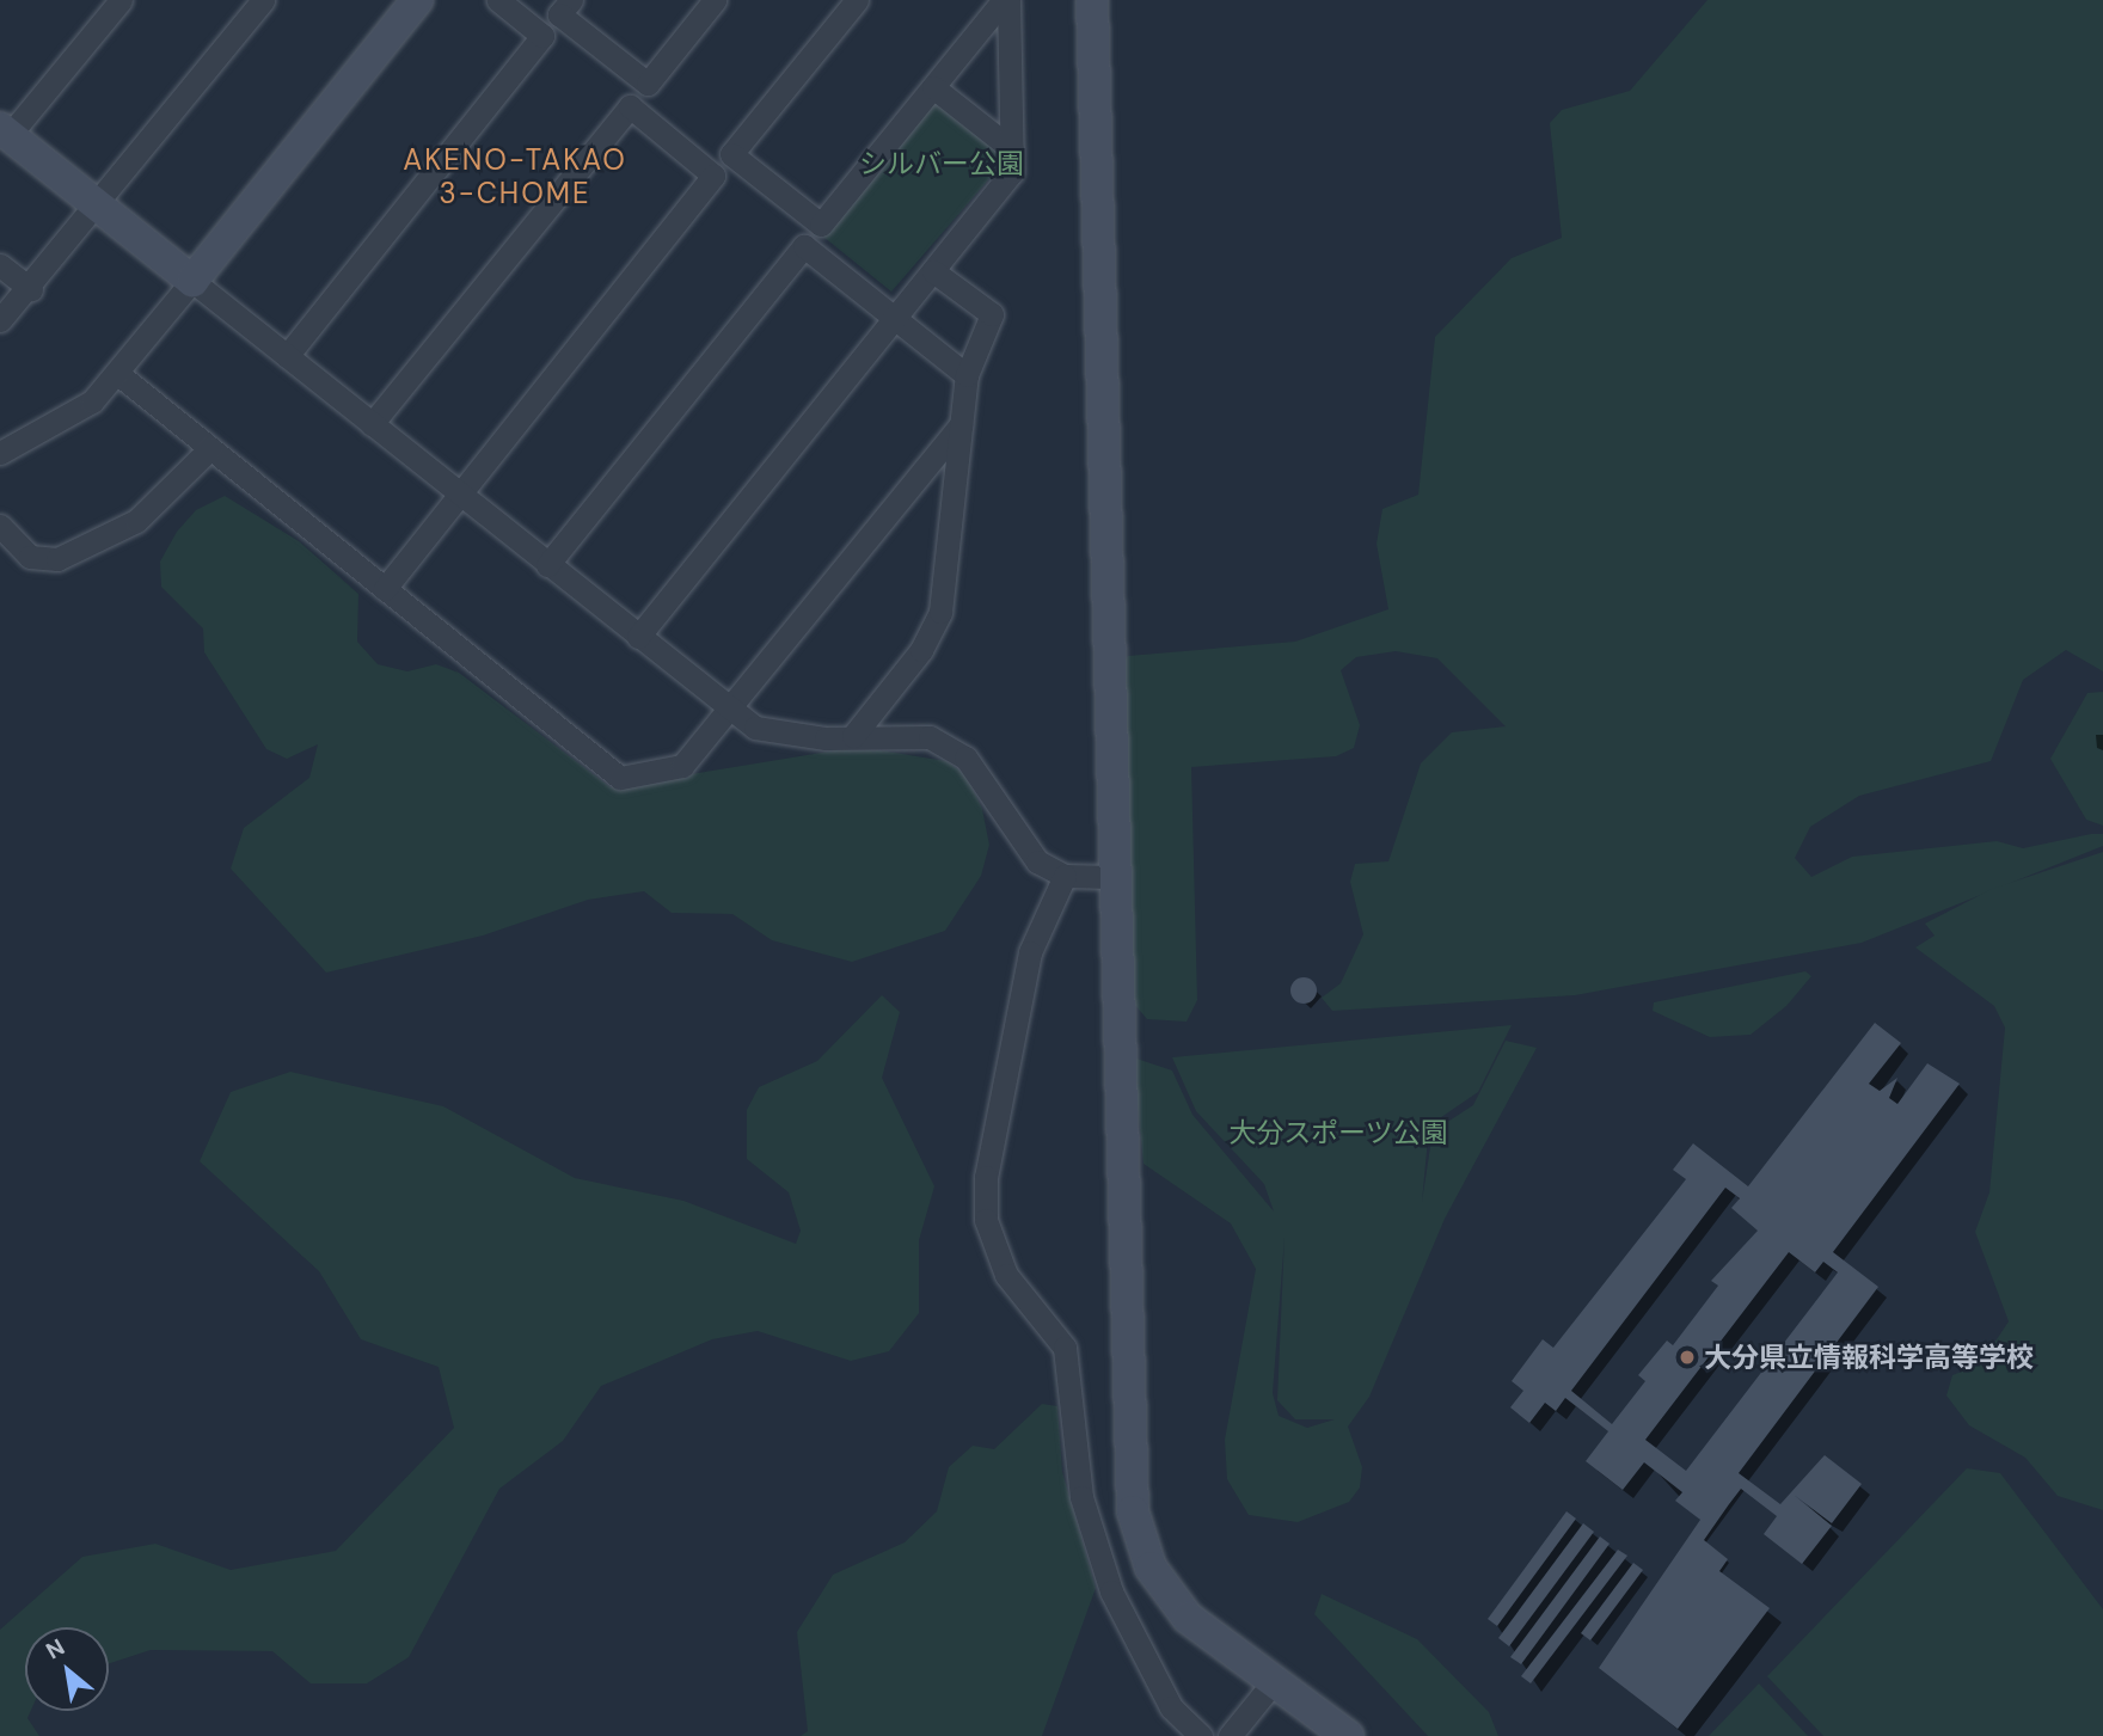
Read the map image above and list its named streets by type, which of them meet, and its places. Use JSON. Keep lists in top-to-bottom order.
{
  "districts": ["AKENO-TAKAO 3-CHOME"],
  "parks": ["シルバー公園", "大分スポーツ公園"],
  "places": ["大分県立情報科学高等学校"],
  "north": "top left"
}
